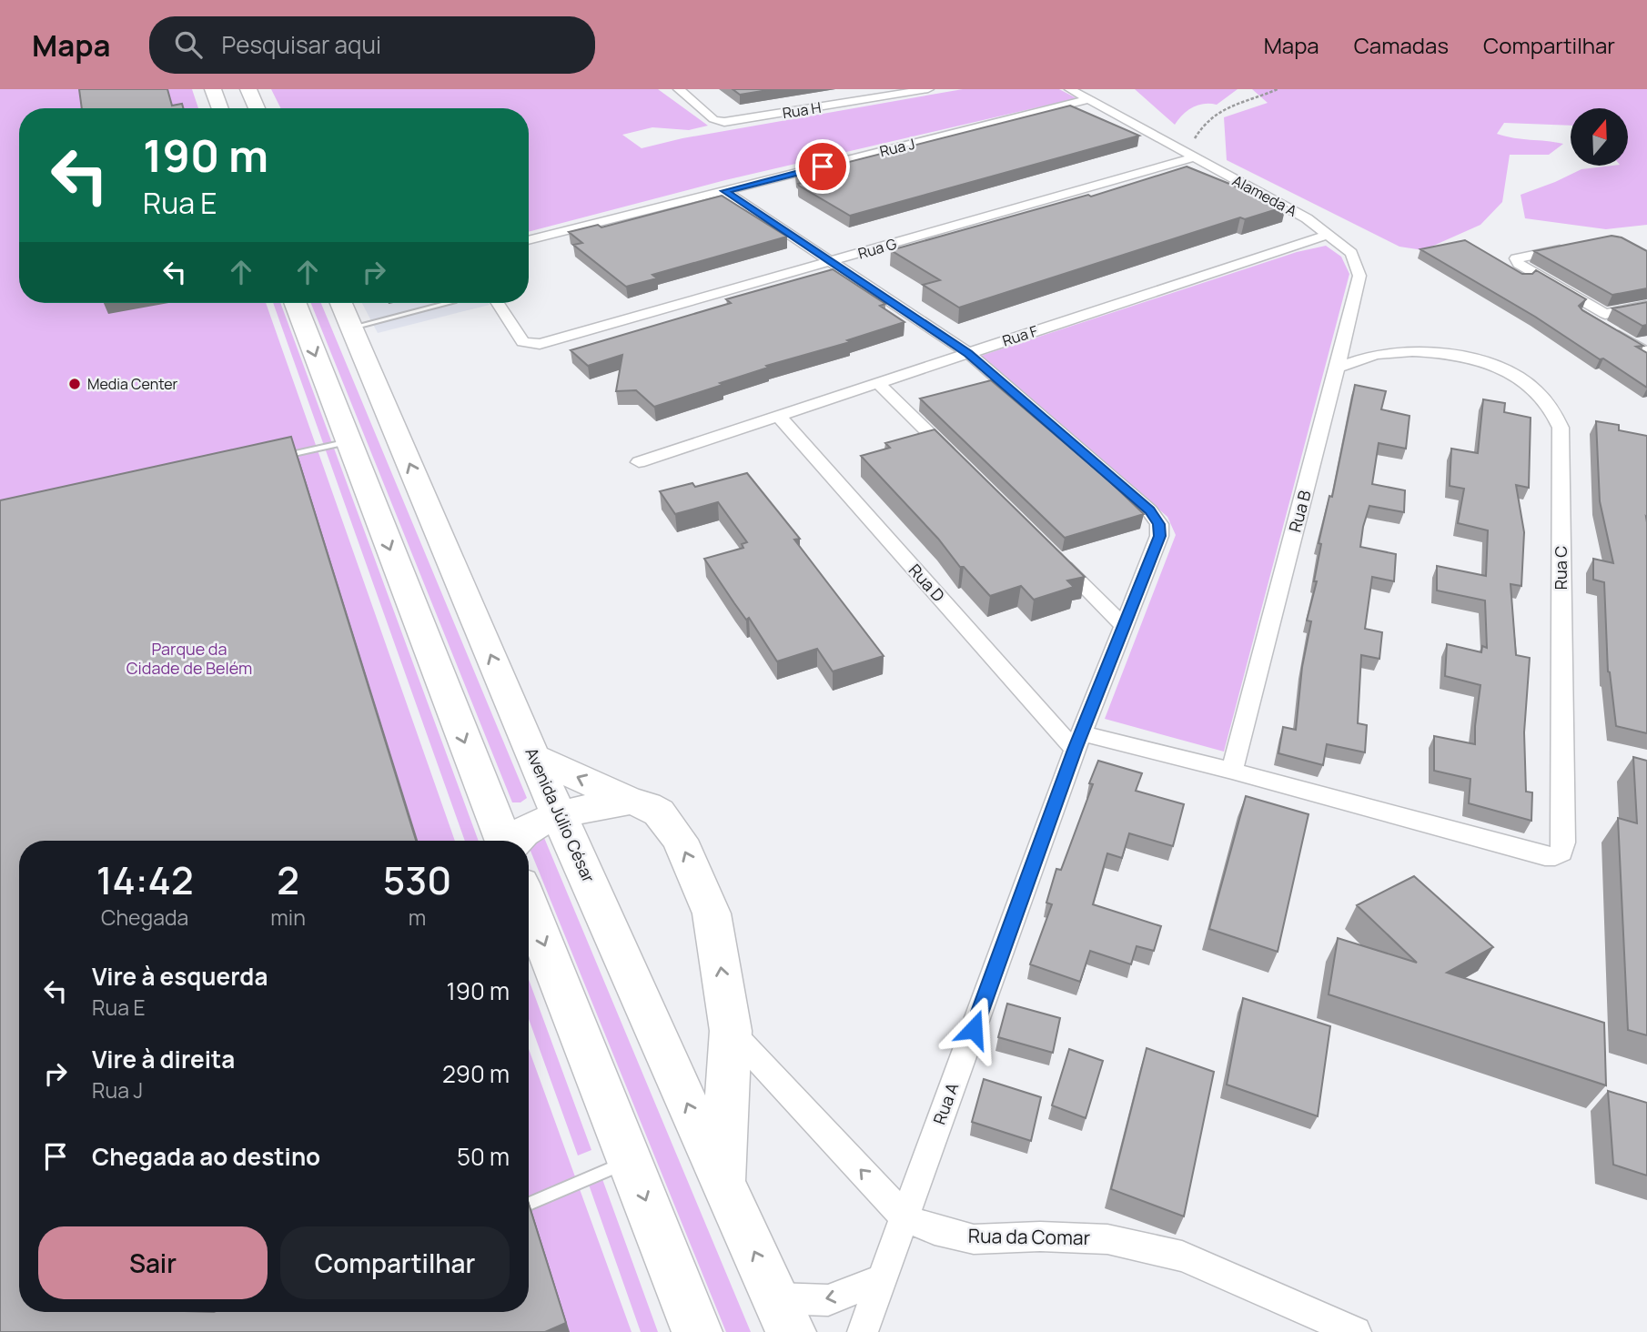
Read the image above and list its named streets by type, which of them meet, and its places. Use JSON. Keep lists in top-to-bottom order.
{
  "streets": {
    "main road": ["Avenida Júlio César"],
    "street": [
      "Rua H",
      "Rua J",
      "Alameda A",
      "Rua G",
      "Rua F",
      "Rua B",
      "Rua C",
      "Rua D",
      "Rua A",
      "Rua da Comar"
    ]
  },
  "crossings": [
    ["Rua J", "Alameda A"],
    ["Alameda A", "Rua G"],
    ["Alameda A", "Rua F"],
    ["Alameda A", "Rua B"],
    ["Alameda A", "Rua C"],
    ["Rua F", "Rua D"],
    ["Rua F", "Rua A"],
    ["Rua B", "Rua C"],
    ["Rua D", "Rua A"],
    ["Rua A", "Rua da Comar"]
  ],
  "one_way": ["Rua da Comar"],
  "parks": ["Parque da Cidade de Belém"],
  "places": ["Media Center"],
  "north": "top",
  "page": {
    "header": "Mapa",
    "search": "Pesquisar aqui",
    "nav": ["Mapa", "Camadas", "Compartilhar"],
    "turn": ["190 m", "Rua E"],
    "eta": [
      "14:42",
      "Chegada",
      "2",
      "min",
      "530",
      "m"
    ],
    "list": [
      {
        "name": "Vire à esquerda",
        "note": "Rua E",
        "value": "190 m"
      },
      {
        "name": "Vire à direita",
        "note": "Rua J",
        "value": "290 m"
      },
      {
        "name": "Chegada ao destino",
        "value": "50 m"
      }
    ],
    "buttons": ["Sair", "Compartilhar"]
  }
}
